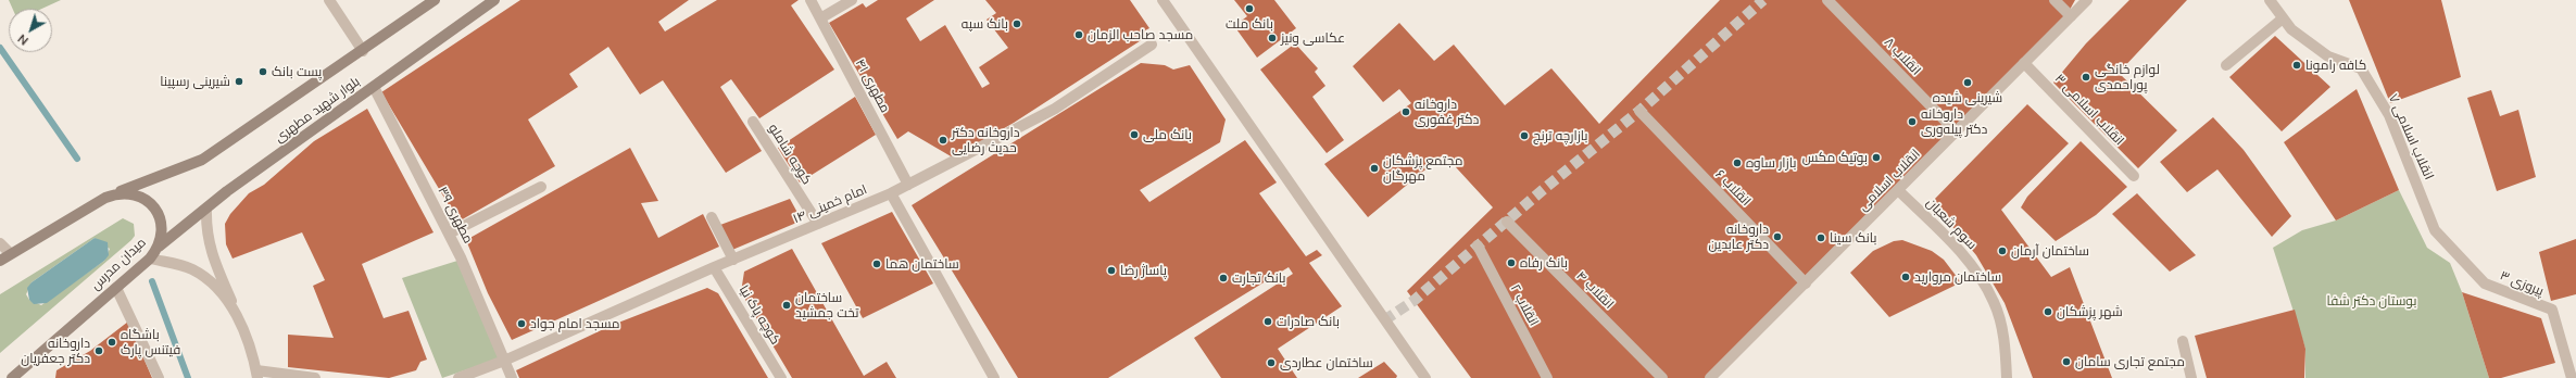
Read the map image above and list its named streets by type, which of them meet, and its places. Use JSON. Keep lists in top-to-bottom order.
{
  "streets": {
    "main road": ["بلوار شهید مطهری", "میدان مدرس"],
    "street": [
      "انقلاب ۸",
      "مطهری ۴۱",
      "انقلاب اسلامی ۳",
      "انقلاب اسلامی ۷",
      "کوچه شاملو",
      "انقلاب اسلامی",
      "انقلاب ۶",
      "امام خمینی ۱۴",
      "مطهری ۳۹",
      "سوم شعبان",
      "پیروزی ۳",
      "انقلاب ۴",
      "انقلاب ۲",
      "کوچه پاک نیا"
    ]
  },
  "crossings": [
    ["انقلاب ۸", "انقلاب اسلامی"],
    ["مطهری ۴۱", "امام خمینی ۱۴"],
    ["بلوار شهید مطهری", "مطهری ۳۹"],
    ["بلوار شهید مطهری", "میدان مدرس"],
    ["انقلاب اسلامی ۳", "انقلاب اسلامی"],
    ["انقلاب اسلامی ۷", "پیروزی ۳"],
    ["کوچه شاملو", "امام خمینی ۱۴"],
    ["انقلاب اسلامی", "انقلاب ۶"],
    ["انقلاب اسلامی", "سوم شعبان"],
    ["امام خمینی ۱۴", "مطهری ۳۹"],
    ["امام خمینی ۱۴", "کوچه پاک نیا"]
  ],
  "parks": ["بوستان دکتر شفا"],
  "places": [
    "بانک ملت",
    "بانک سپه",
    "مسجد صاحب الزمان",
    "عکاسی ونیز",
    "کافه رامونا",
    "پست بانک",
    "لوازم خانگی پوراحمدی",
    "شیرینی رسپینا",
    "شیرینی شیده",
    "داروخانه دکتر غفوری",
    "داروخانه دکتر پیله‌وری",
    "بانک ملی",
    "بازارچه ترنج",
    "داروخانه دکتر حدیث رضایی",
    "بوتیک مکس",
    "بازار ساوه",
    "مجتمع پزشكان مهرگان",
    "داروخانه دکتر عابدین",
    "بانک سینا",
    "ساختمان آرمان",
    "بانک رفاه",
    "ساختمان هما",
    "پاساژ رضا",
    "ساختمان مروارید",
    "بانک تجارت",
    "ساختمان تخت جمشید",
    "شهر پزشکان",
    "بانک صادرات",
    "مسجد امام جواد",
    "باشگاه فیتنس پارک",
    "داروخانه دکتر جعفریان",
    "مجتمع تجاری سامان",
    "ساختمان عطاردی"
  ],
  "north": "bottom left"
}
